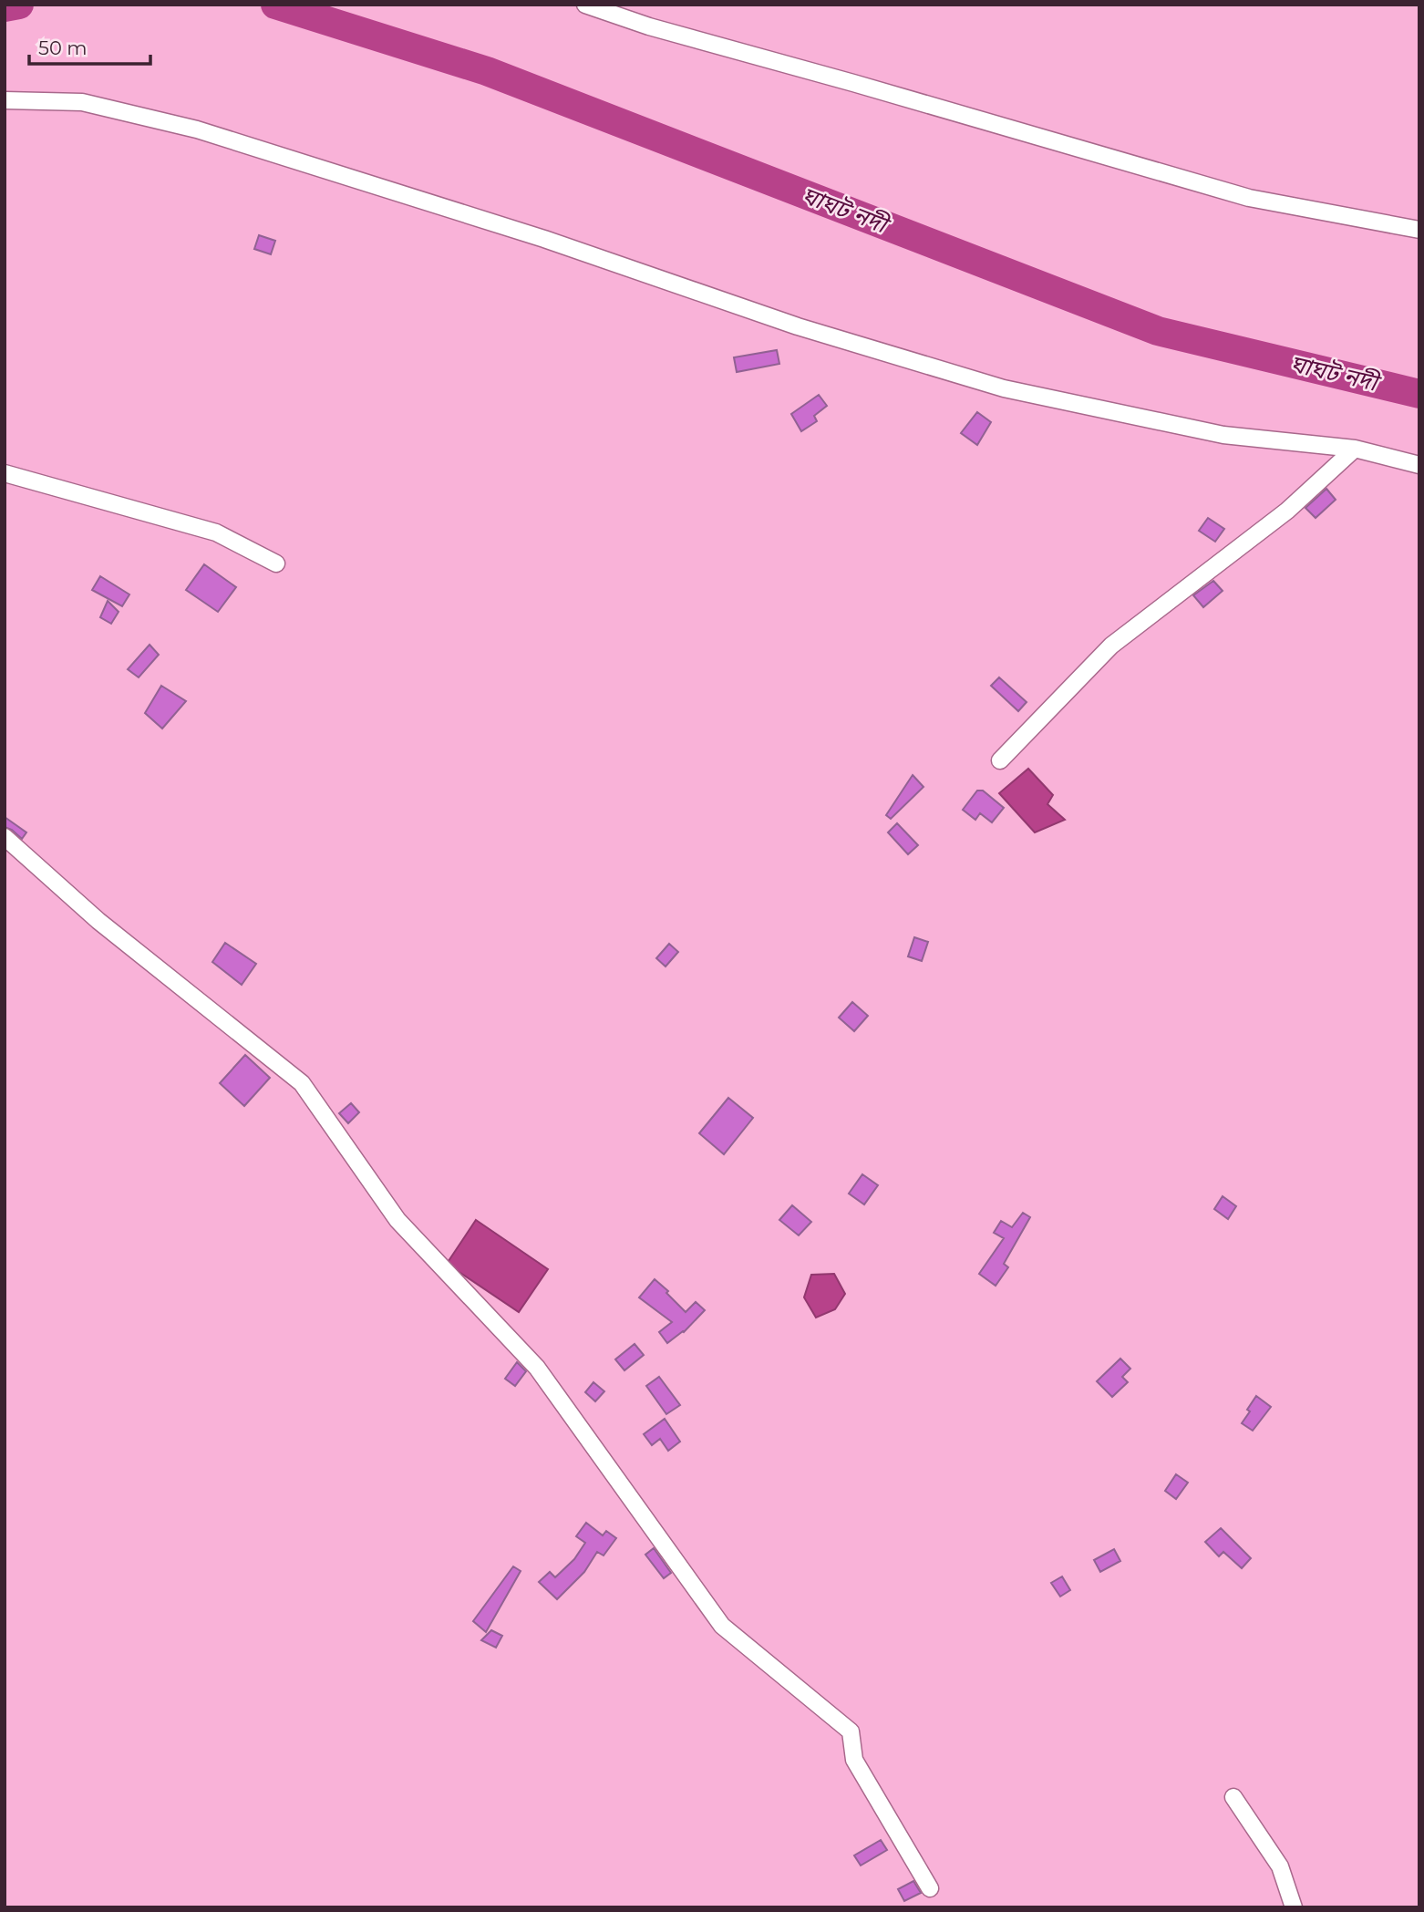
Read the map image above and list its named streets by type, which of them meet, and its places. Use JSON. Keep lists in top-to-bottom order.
{
  "water": ["ঘাঘট নদী"],
  "scale_bar": "50 m"
}
